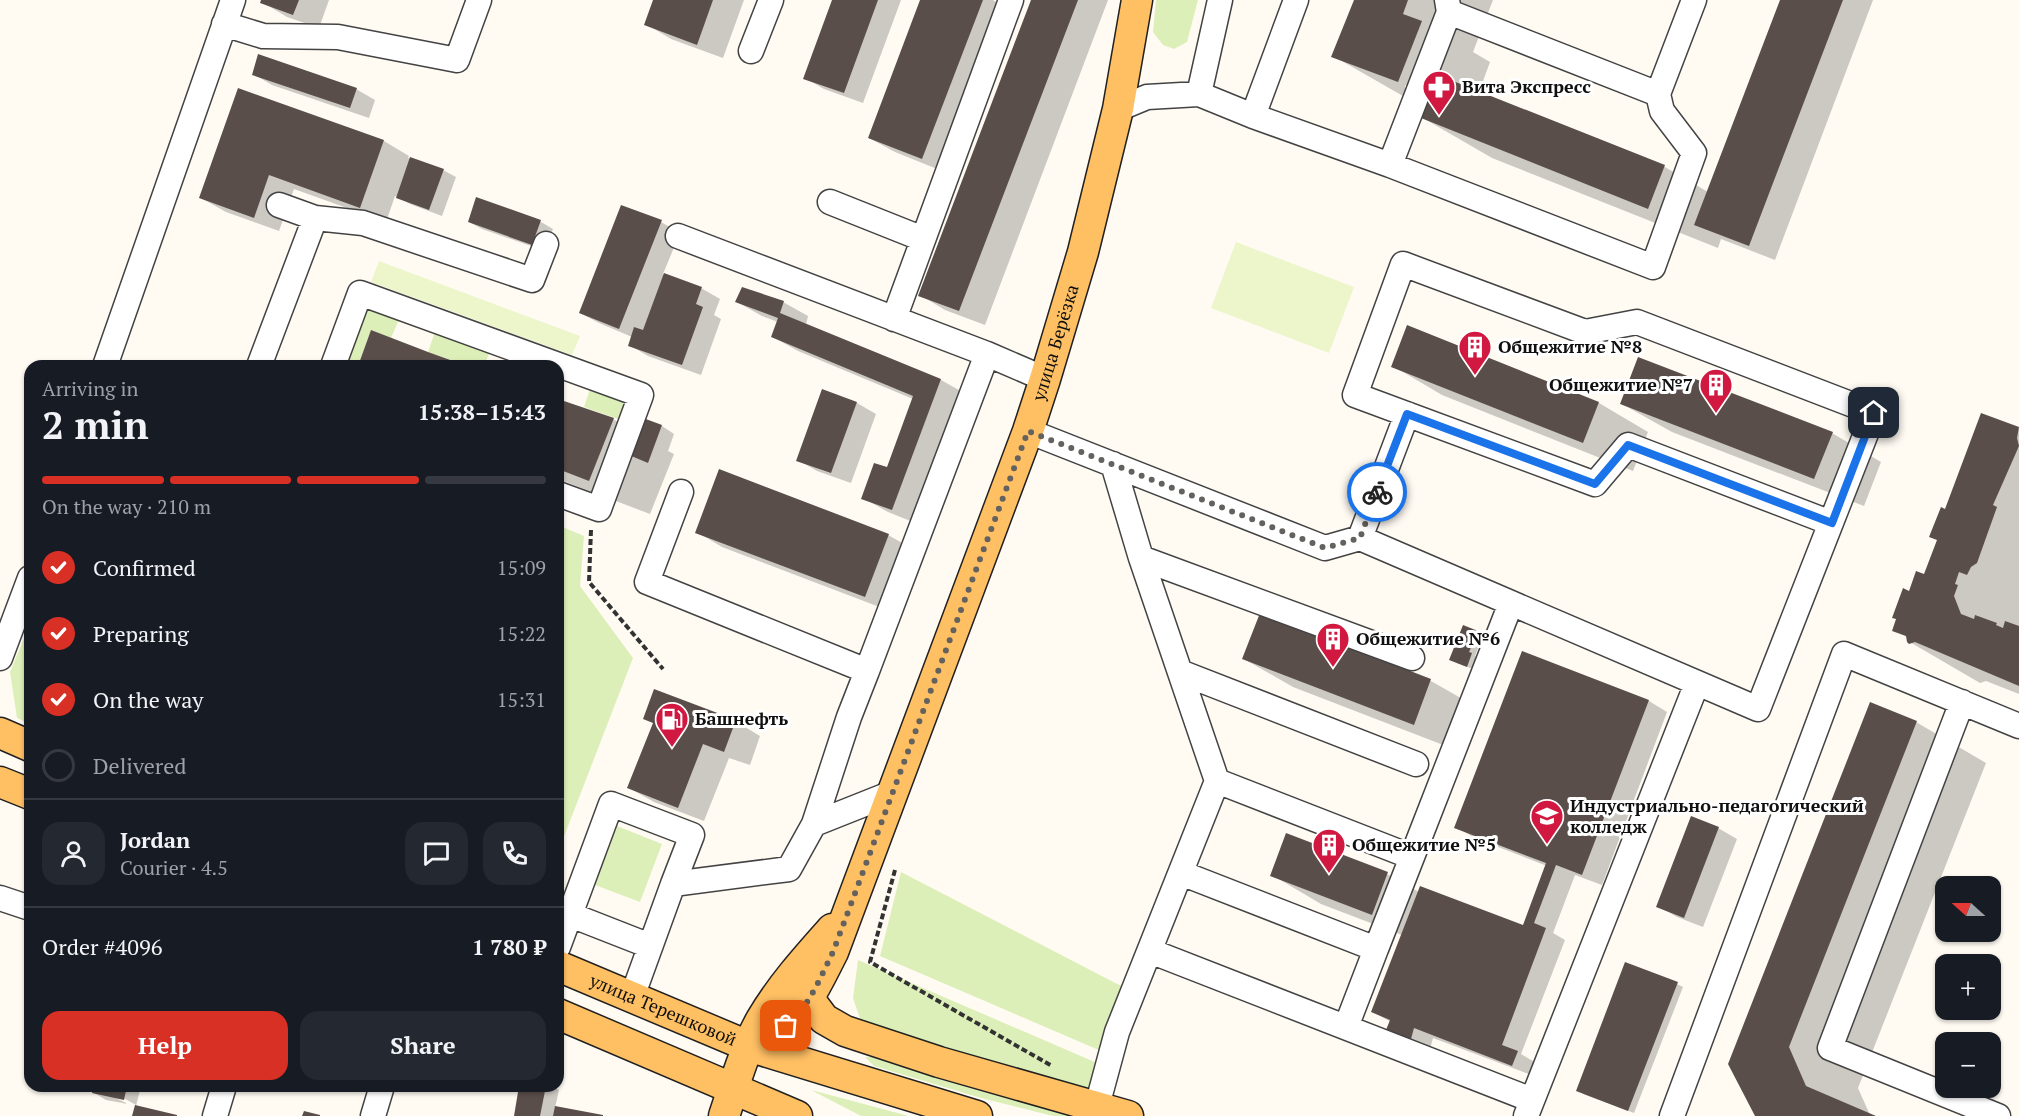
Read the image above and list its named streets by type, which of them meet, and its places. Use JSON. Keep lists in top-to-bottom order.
{
  "streets": {
    "main road": ["улица Берёзка", "улица Терешковой"]
  },
  "crossings": [
    ["улица Берёзка", "улица Терешковой"]
  ],
  "places": {
    "pharmacy": ["Вита Экспресс"],
    "building": [
      "Общежитие №8",
      "Общежитие №7",
      "Общежитие №6",
      "Общежитие №5"
    ],
    "fuel station": ["Башнефть"],
    "school or university": ["Индустриально-педагогический колледж"]
  },
  "north": "left",
  "page": {
    "heading": ["2 min", "Arriving in", "15:38–15:43"],
    "panel": [
      "Jordan",
      "Courier · 4.5",
      "Order #4096",
      "1 780 ₽"
    ],
    "bar": "On the way · 210 m",
    "list": [
      ["Confirmed", "15:09"],
      ["Preparing", "15:22"],
      ["On the way", "15:31"],
      "Delivered"
    ],
    "map_buttons": ["+", "−"],
    "buttons": ["Help", "Share"]
  }
}
